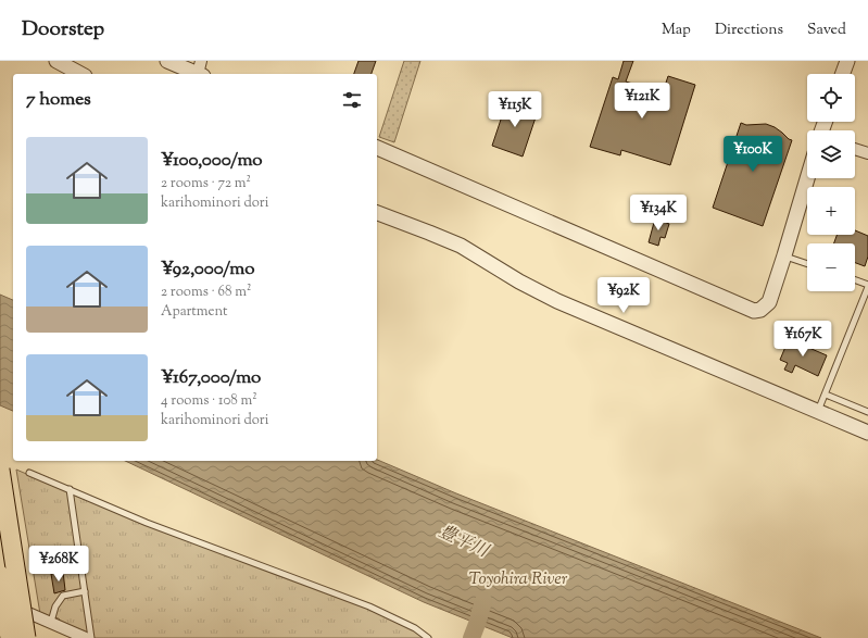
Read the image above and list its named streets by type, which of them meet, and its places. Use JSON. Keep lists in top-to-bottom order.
{
  "water": ["豊平川", "Toyohira River"],
  "page": {
    "header": "Doorstep",
    "nav": ["Map", "Directions", "Saved"],
    "map_buttons": ["+", "−"],
    "heading": "7 homes",
    "price": [
      "¥121K",
      "¥115K",
      "¥100K",
      "¥134K",
      "¥92K",
      "¥167K",
      "¥268K"
    ],
    "list": [
      {
        "name": "¥100,000/mo",
        "note": "2 rooms · 72 m² · karihominori dori"
      },
      {
        "name": "¥92,000/mo",
        "note": "2 rooms · 68 m² · Apartment"
      },
      {
        "name": "¥167,000/mo",
        "note": "4 rooms · 108 m² · karihominori dori"
      }
    ]
  }
}
